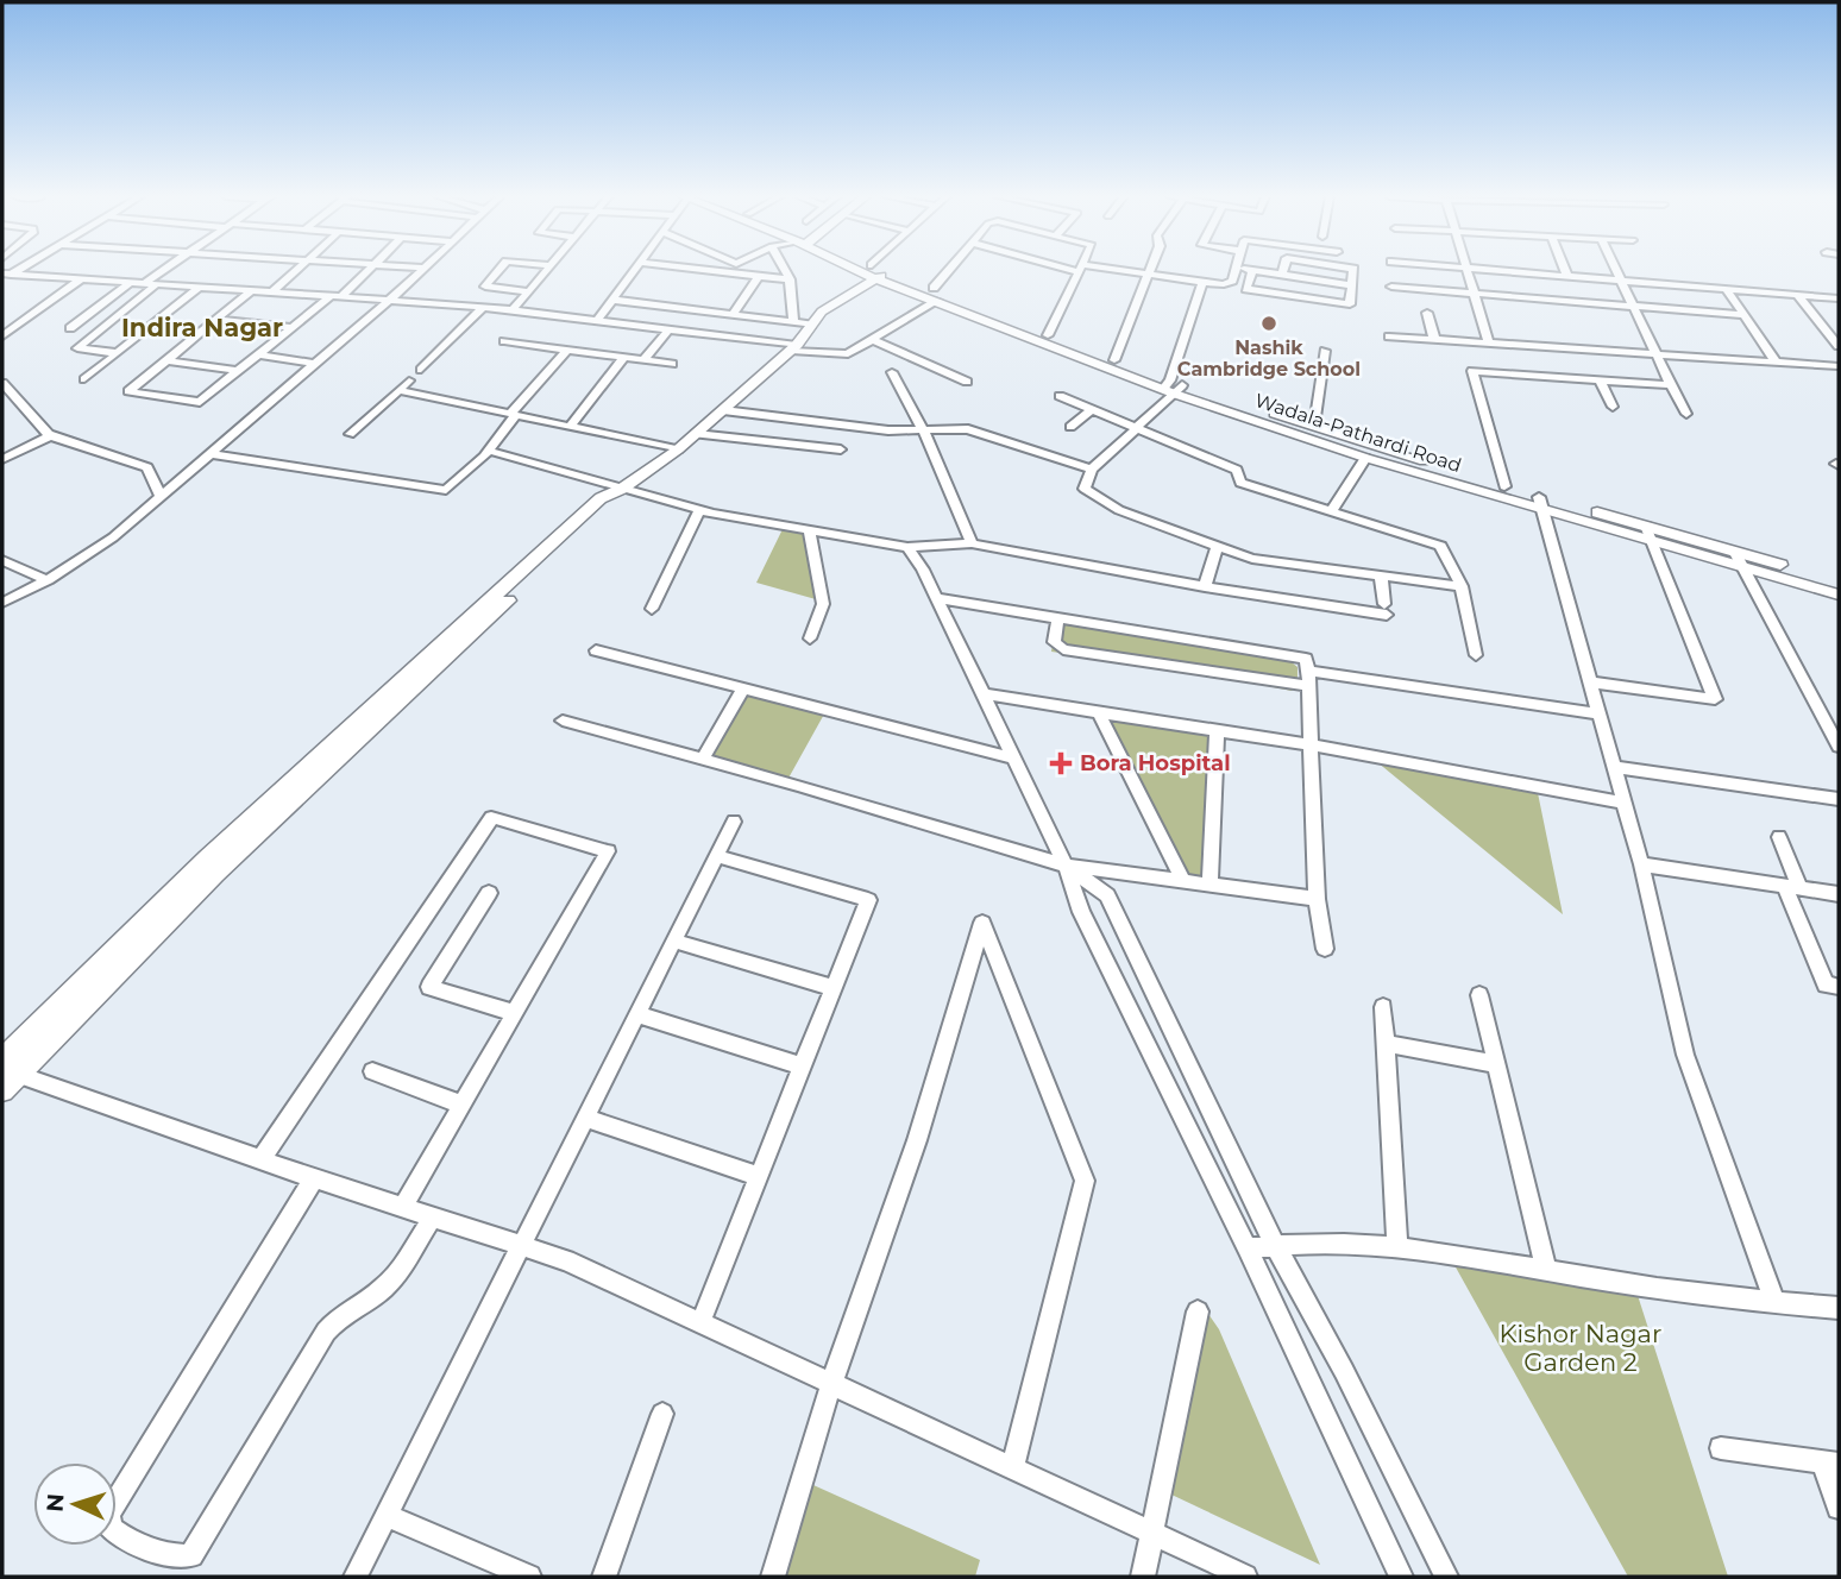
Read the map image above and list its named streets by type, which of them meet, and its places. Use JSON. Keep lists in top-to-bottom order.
{
  "streets": {
    "main road": ["Wadala-Pathardi Road"]
  },
  "districts": ["Indira Nagar"],
  "parks": ["Kishor Nagar Garden 2"],
  "places": {
    "other": ["Nashik Cambridge School"],
    "health": ["Bora Hospital"]
  },
  "north": "left"
}
